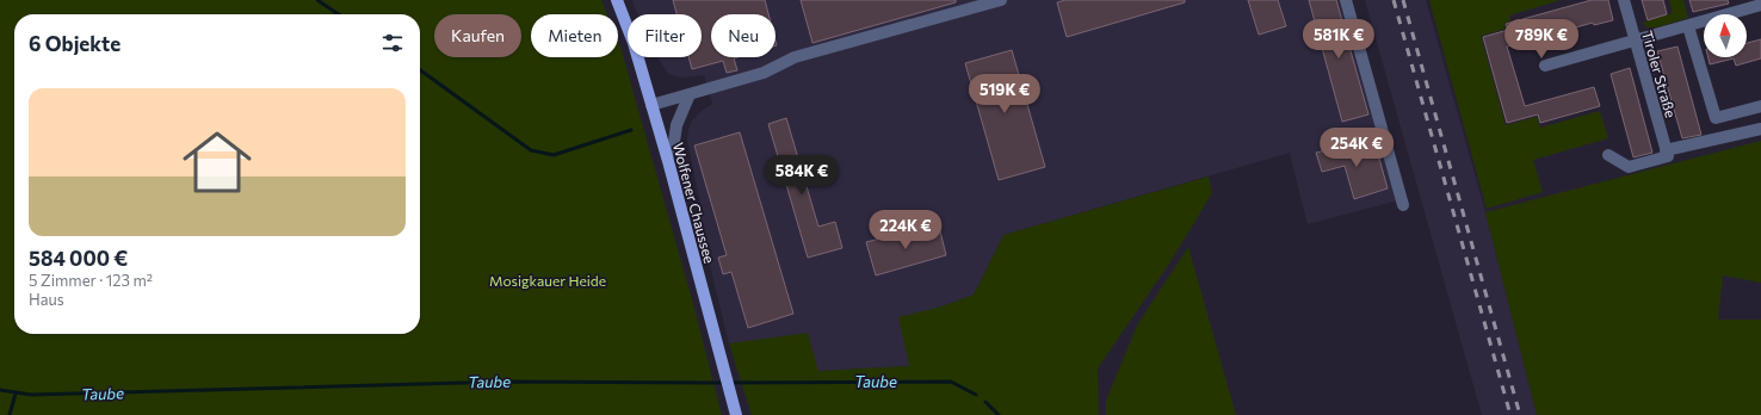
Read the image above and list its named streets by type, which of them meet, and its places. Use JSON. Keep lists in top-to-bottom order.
{
  "streets": {
    "main road": ["Wolfener Chaussee"],
    "street": ["Tiroler Straße"]
  },
  "water": ["Taube"],
  "parks": ["Mosigkauer Heide"],
  "north": "top",
  "page": {
    "chip": [
      "Kaufen",
      "Mieten",
      "Filter",
      "Neu"
    ],
    "heading": "6 Objekte",
    "price": [
      "581K €",
      "789K €",
      "519K €",
      "254K €",
      "584K €",
      "224K €"
    ],
    "list": [
      {
        "name": "584 000 €",
        "note": "5 Zimmer · 123 m² · Haus"
      }
    ]
  }
}
